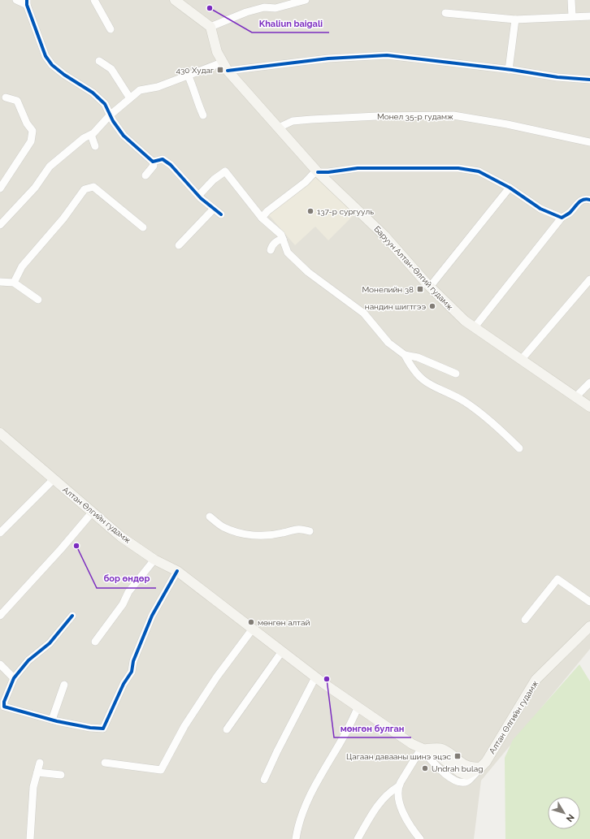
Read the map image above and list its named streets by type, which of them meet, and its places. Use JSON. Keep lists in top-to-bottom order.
{
  "streets": {
    "main road": ["Баруун Алтан-Өлгий гудамж", "Алтан Өлгийн гудамж"],
    "street": ["Монел 35-р гудамж"]
  },
  "crossings": [
    ["Монел 35-р гудамж", "Баруун Алтан-Өлгий гудамж"]
  ],
  "places": {
    "other": [
      "Khaliun baigali",
      "137-р сургууль",
      "нандин шигтгээ",
      "бор өндөр",
      "мөнгөн алтай",
      "мөнгөн булган",
      "Undrah bulag"
    ],
    "transit": ["430 Худаг", "Монелийн 38", "Цагаан давааны шинэ эцэс"]
  },
  "north": "bottom right"
}
